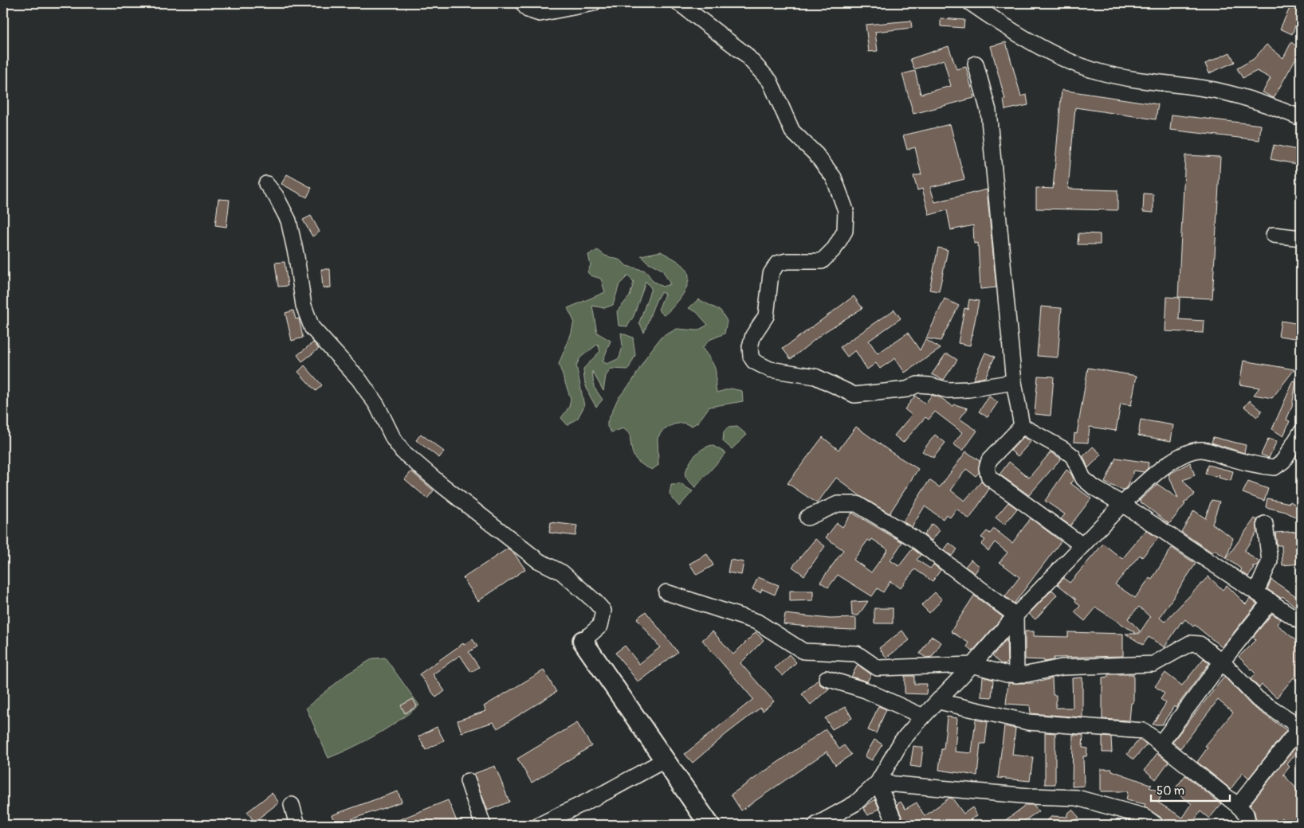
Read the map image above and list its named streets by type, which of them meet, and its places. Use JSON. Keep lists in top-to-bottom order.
{
  "scale_bar": "50 m"
}
